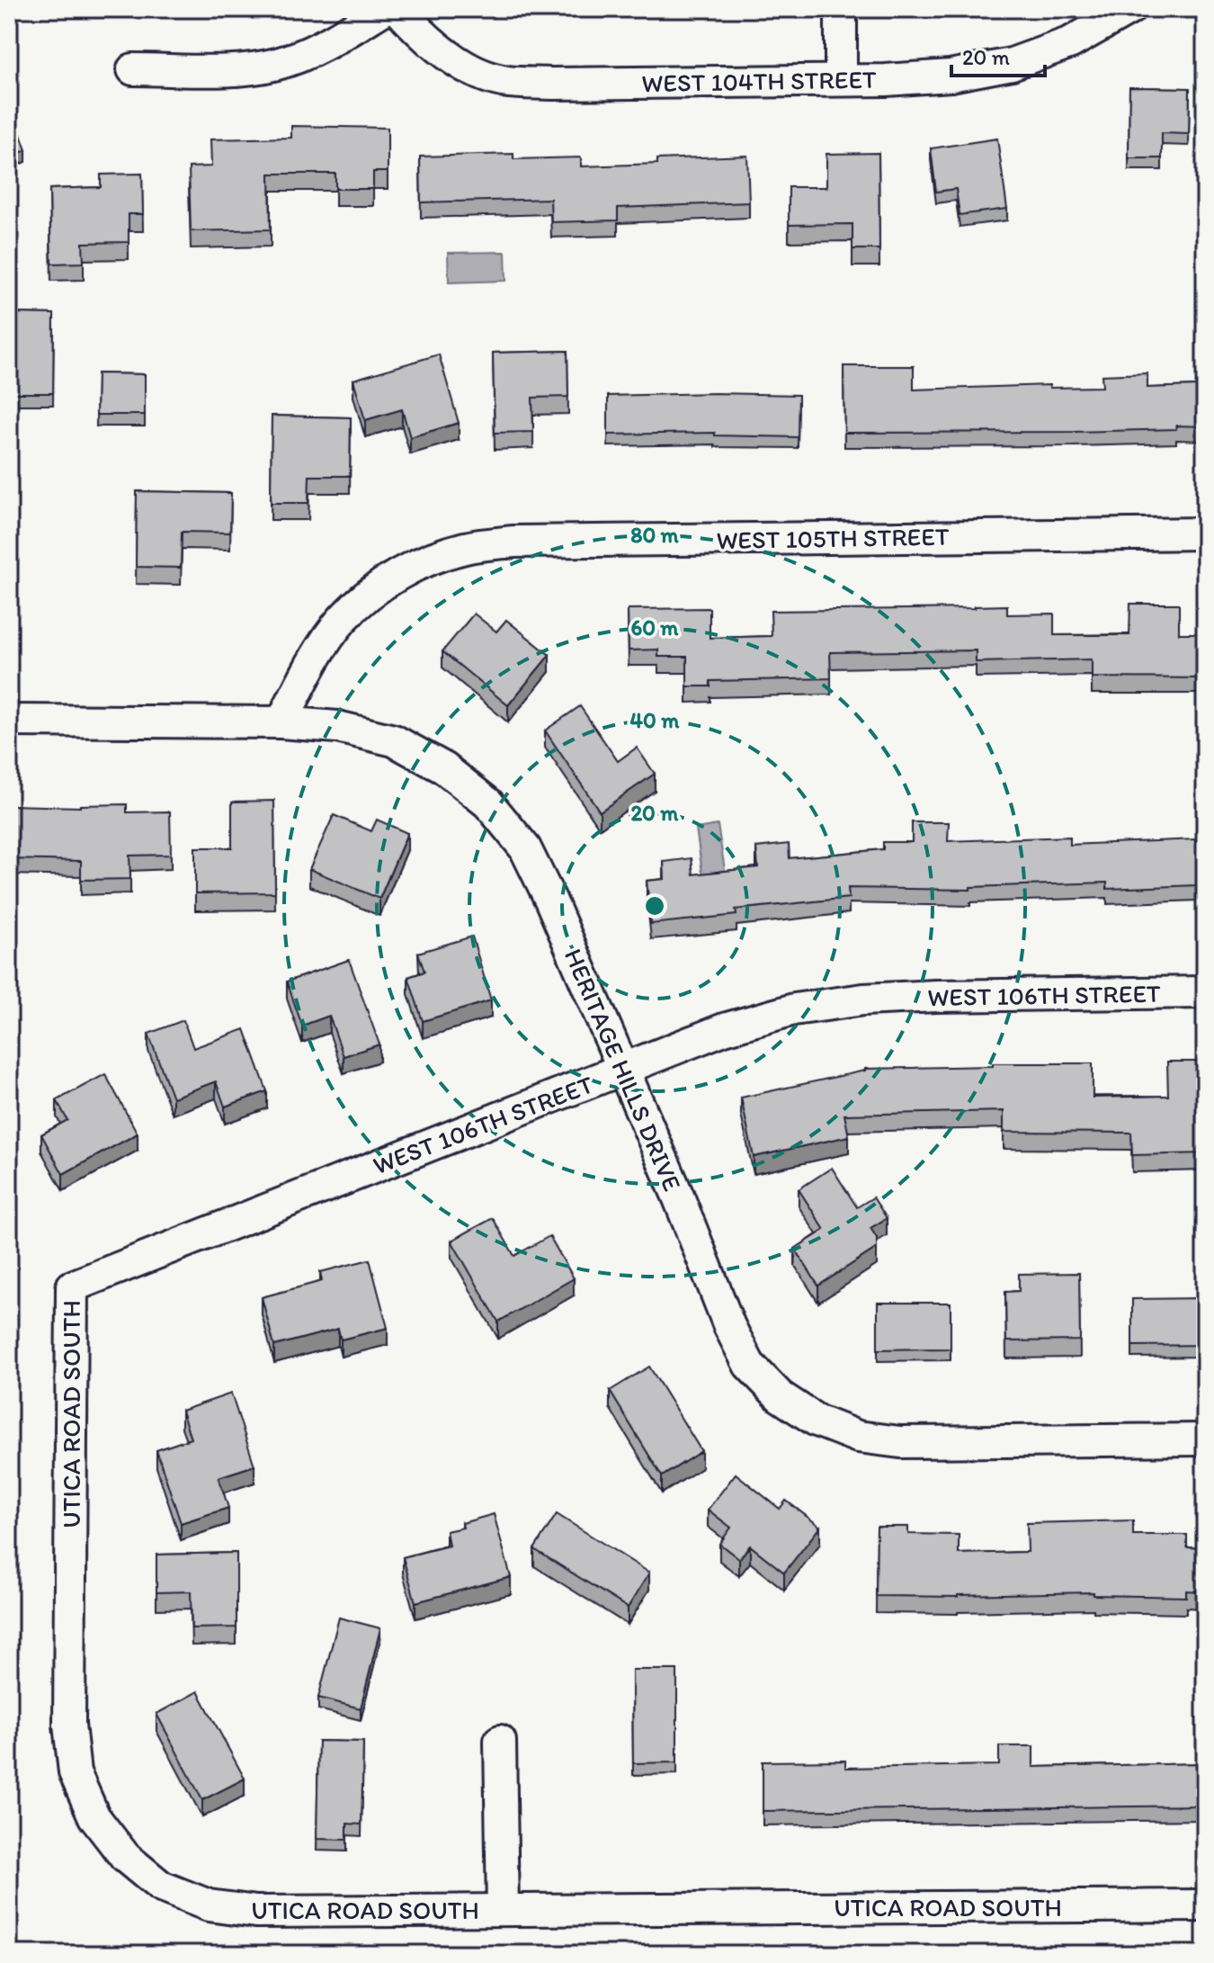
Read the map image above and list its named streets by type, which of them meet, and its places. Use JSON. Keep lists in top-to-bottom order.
{
  "streets": {
    "street": [
      "WEST 104TH STREET",
      "WEST 105TH STREET",
      "WEST 106TH STREET",
      "HERITAGE HILLS DRIVE",
      "UTICA ROAD SOUTH"
    ]
  },
  "crossings": [
    ["WEST 105TH STREET", "HERITAGE HILLS DRIVE"],
    ["WEST 106TH STREET", "HERITAGE HILLS DRIVE"],
    ["WEST 106TH STREET", "UTICA ROAD SOUTH"]
  ],
  "scale_bar": "20 m",
  "rings": [
    "80 m",
    "60 m",
    "40 m",
    "20 m"
  ]
}
